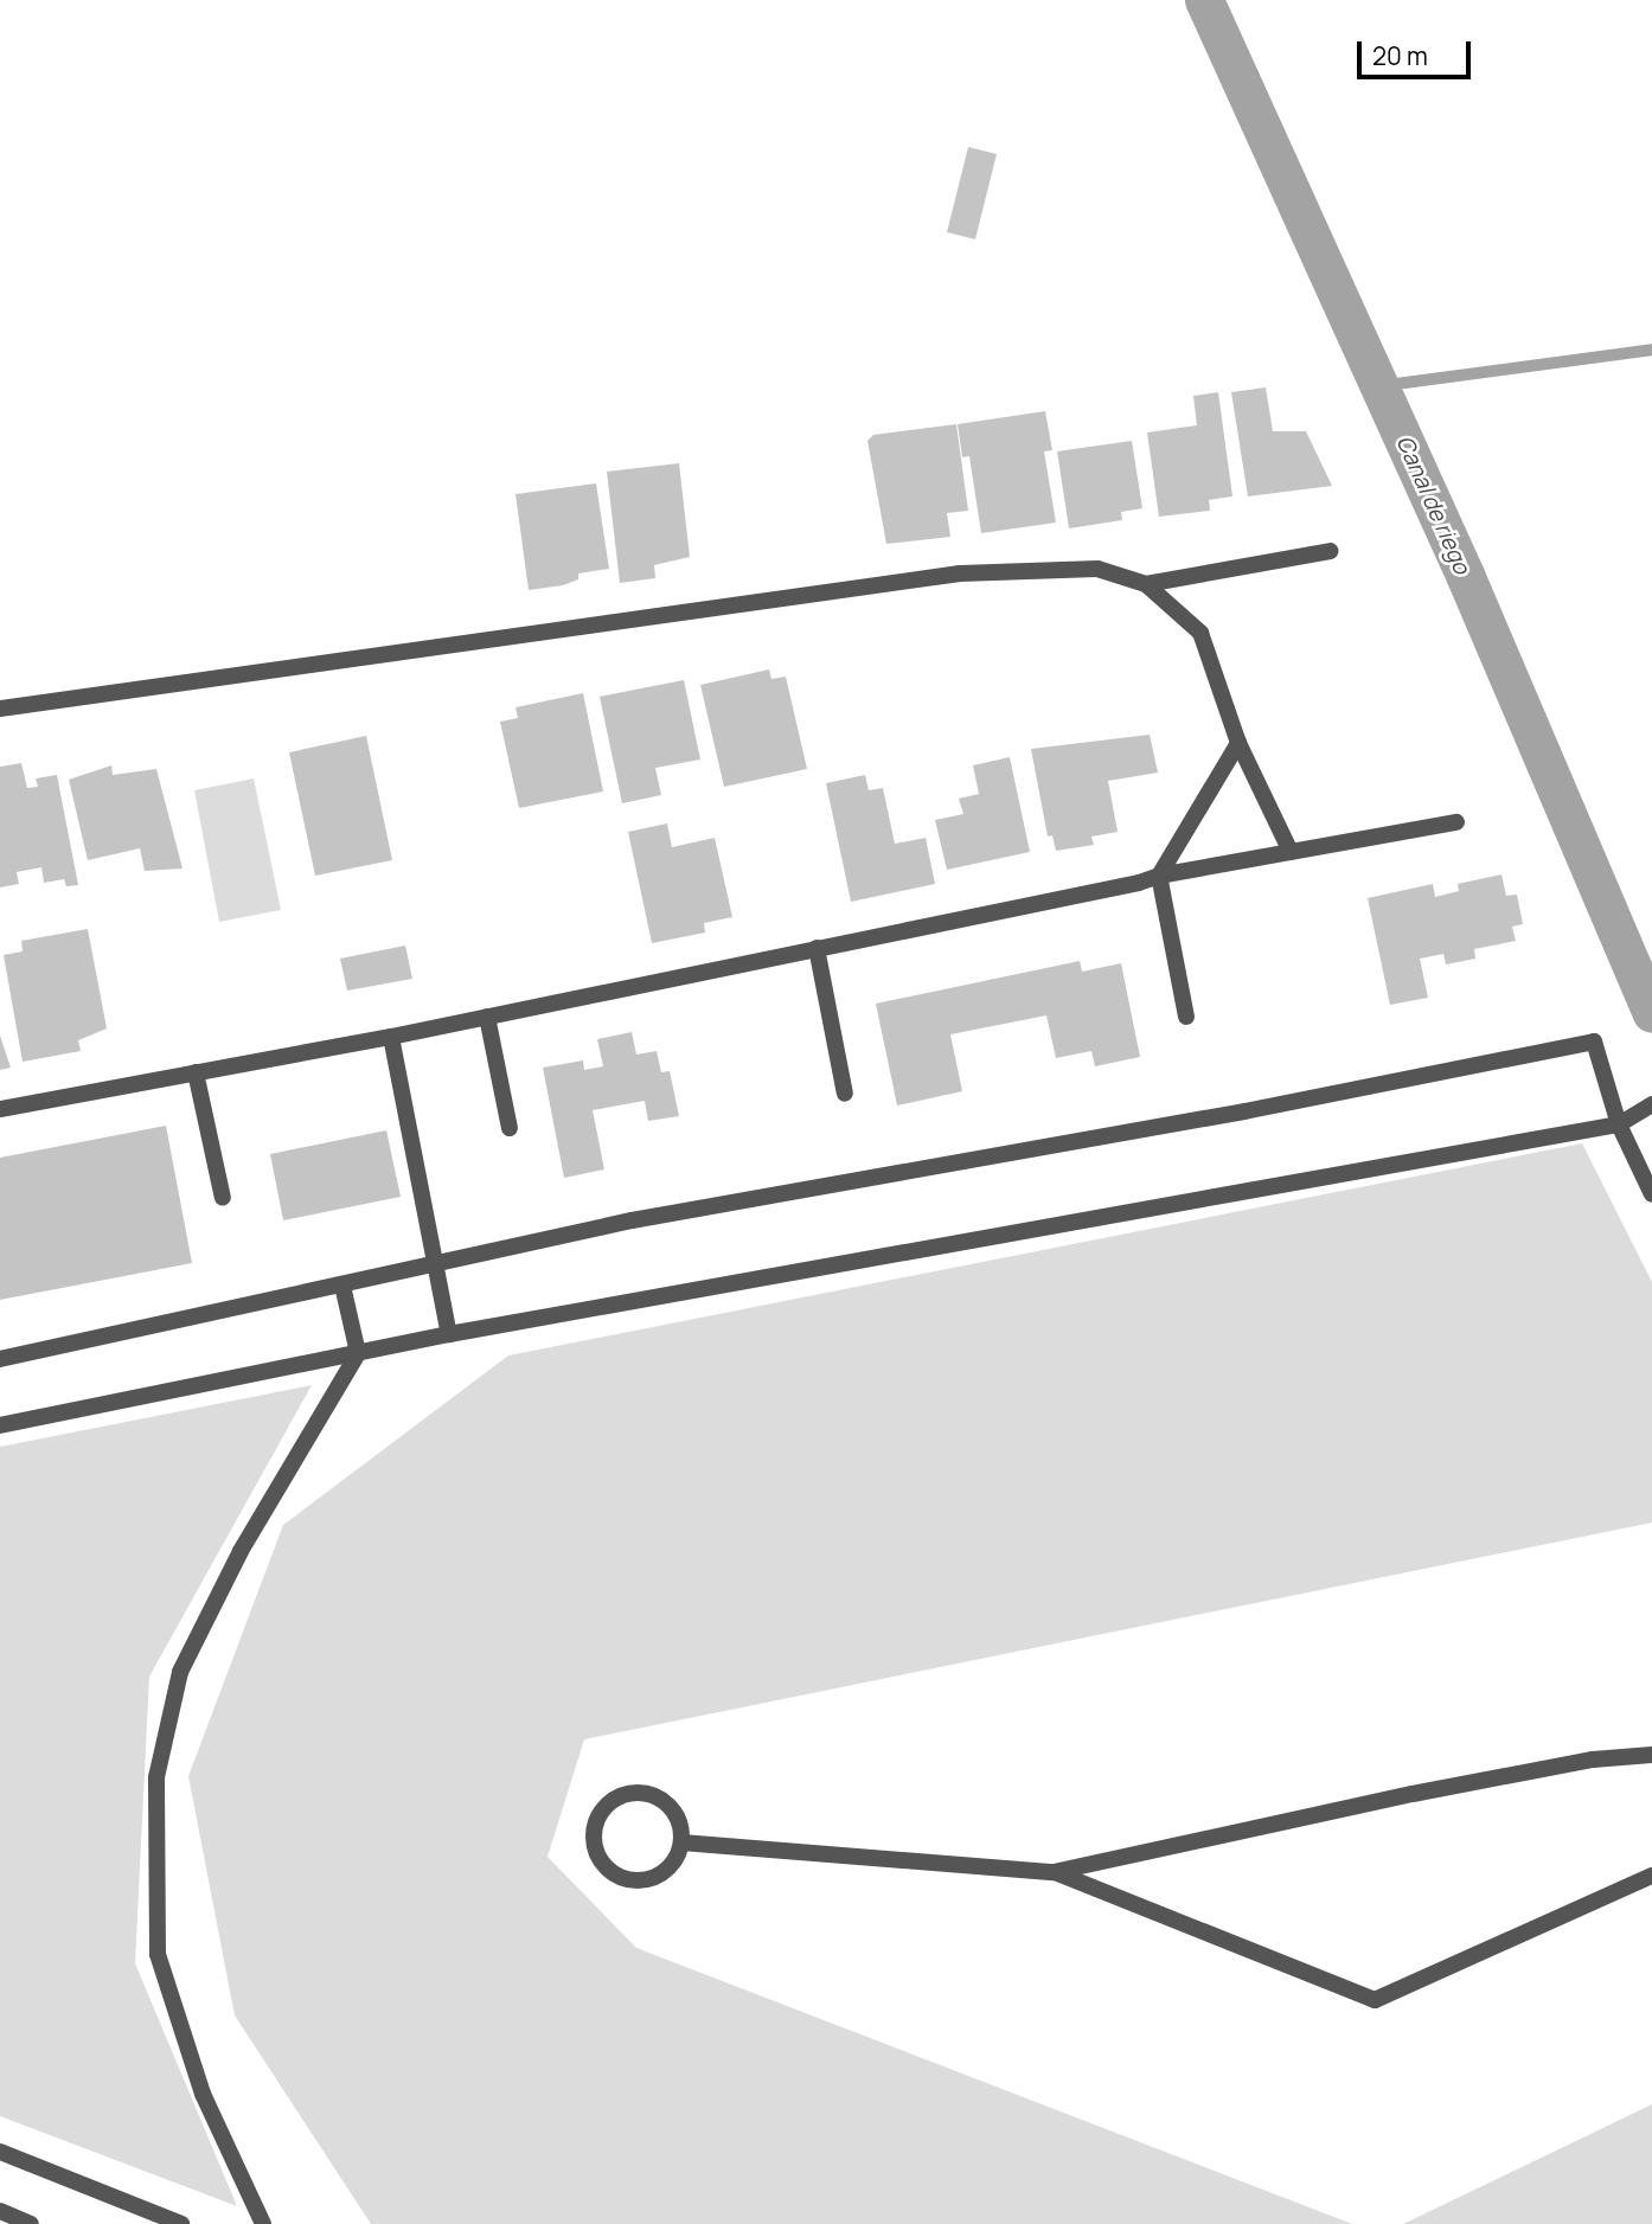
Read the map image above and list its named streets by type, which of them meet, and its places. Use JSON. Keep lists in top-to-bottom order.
{
  "water": ["Canal de riego"],
  "scale_bar": "20 m"
}
